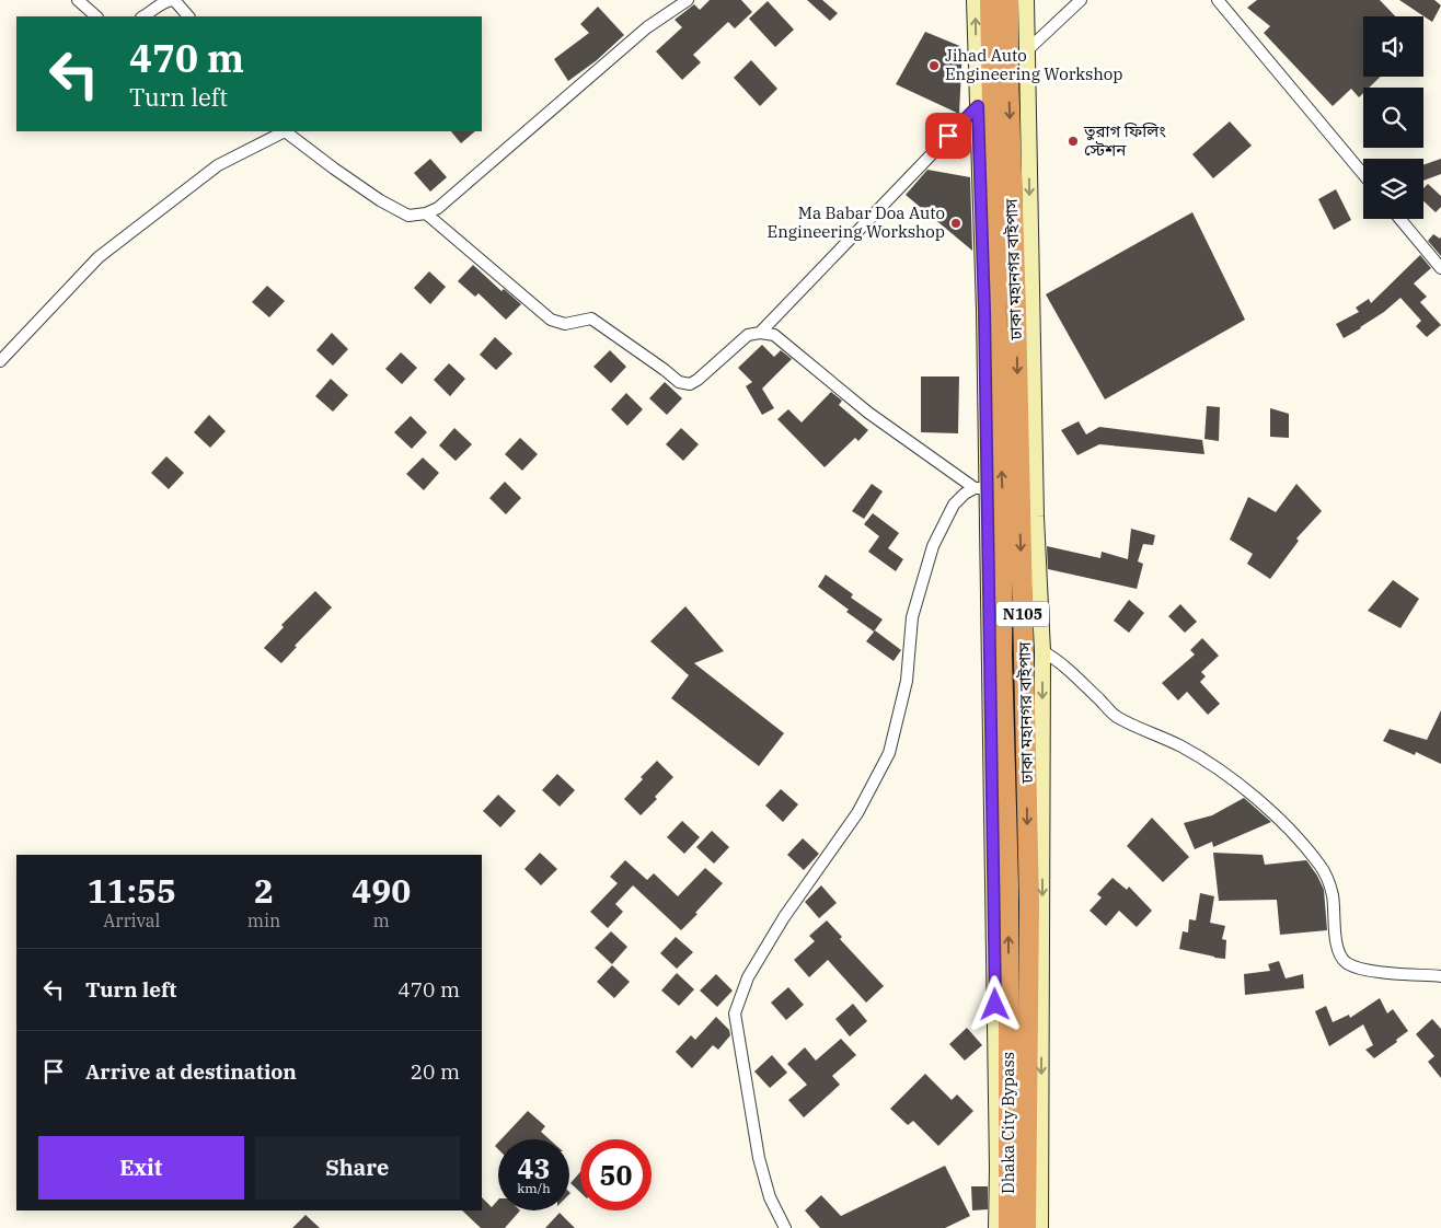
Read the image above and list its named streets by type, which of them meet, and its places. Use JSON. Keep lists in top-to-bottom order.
{
  "streets": {
    "highway": ["ঢাকা মহানগর বাইপাস", "N105", "Dhaka City Bypass"]
  },
  "one_way": ["ঢাকা মহানগর বাইপাস", "Dhaka City Bypass"],
  "places": ["Jihad Auto Engineering Workshop", "তুরাগ ফিলিং স্টেশন", "Ma Babar Doa Auto Engineering Workshop"],
  "page": {
    "turn": ["470 m", "Turn left"],
    "eta": [
      "11:55",
      "Arrival",
      "2",
      "min",
      "490",
      "m"
    ],
    "list": [
      {
        "name": "Turn left",
        "value": "470 m"
      },
      {
        "name": "Arrive at destination",
        "value": "20 m"
      }
    ],
    "buttons": ["Exit", "Share"],
    "speed": "43 km/h",
    "limit": "50"
  }
}
